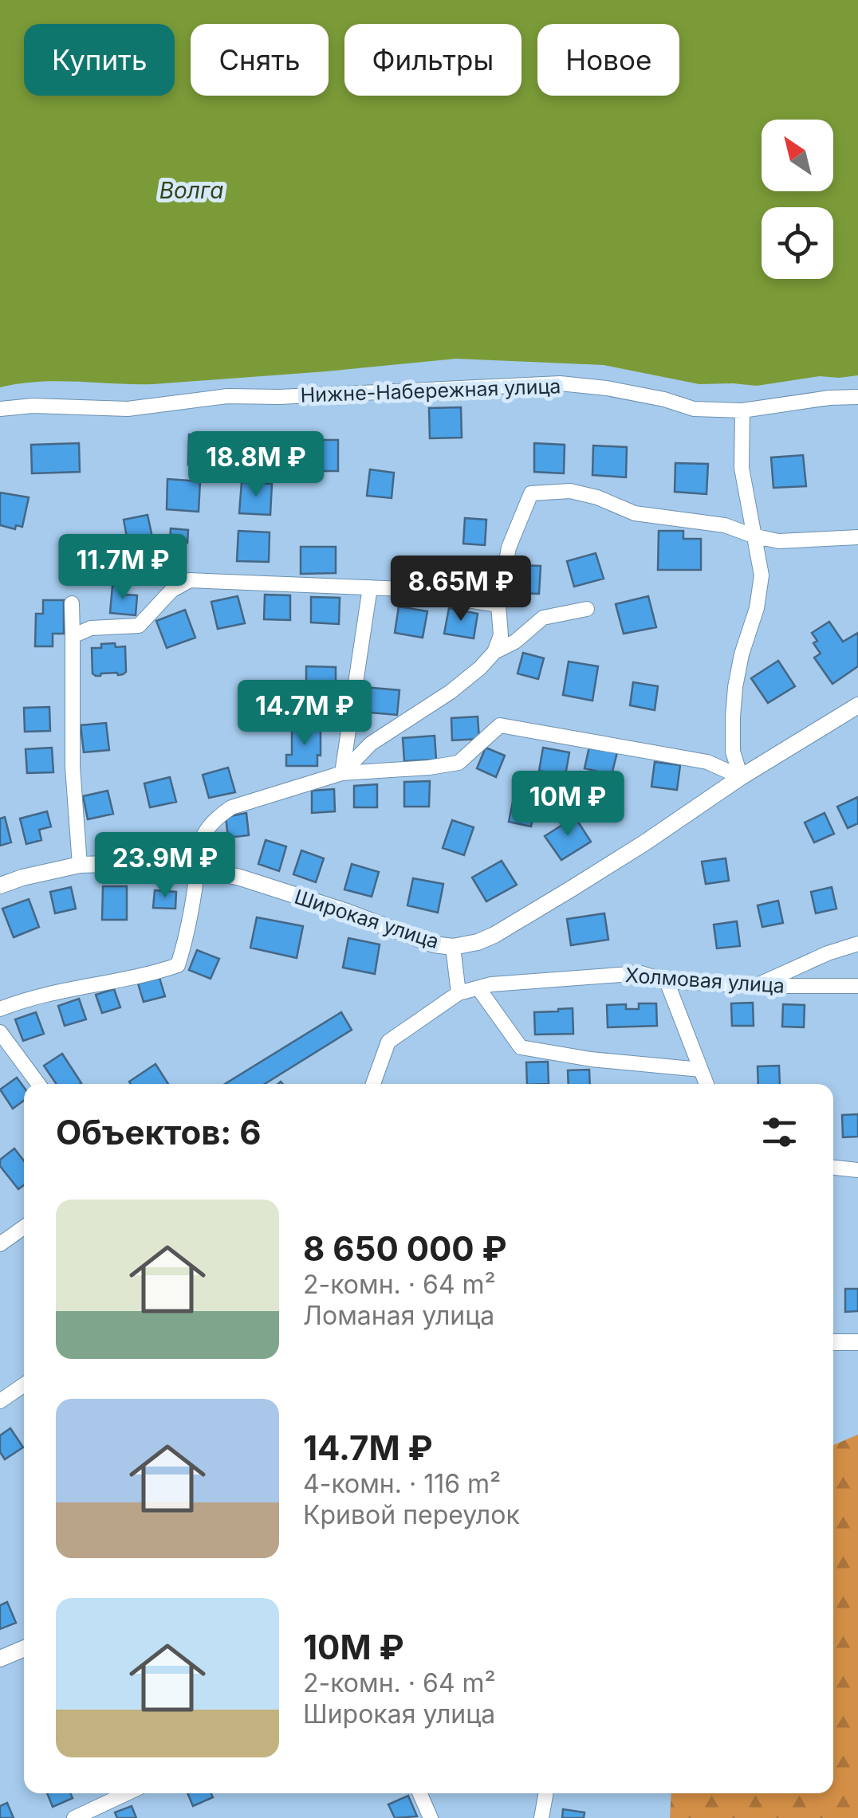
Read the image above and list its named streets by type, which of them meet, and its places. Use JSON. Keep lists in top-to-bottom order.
{
  "streets": {
    "street": ["Нижне-Набережная улица", "Широкая улица", "Холмовая улица"]
  },
  "water": ["Волга"],
  "north": "top left",
  "page": {
    "chip": [
      "Купить",
      "Снять",
      "Фильтры",
      "Новое"
    ],
    "price": [
      "18.8M ₽",
      "11.7M ₽",
      "8.65M ₽",
      "14.7M ₽",
      "10M ₽",
      "23.9M ₽"
    ],
    "heading": "Объектов: 6",
    "list": [
      {
        "name": "8 650 000 ₽",
        "note": "2-комн. · 64 m² · Ломаная улица"
      },
      {
        "name": "14.7M ₽",
        "note": "4-комн. · 116 m² · Кривой переулок"
      },
      {
        "name": "10M ₽",
        "note": "2-комн. · 64 m² · Широкая улица"
      }
    ]
  }
}
